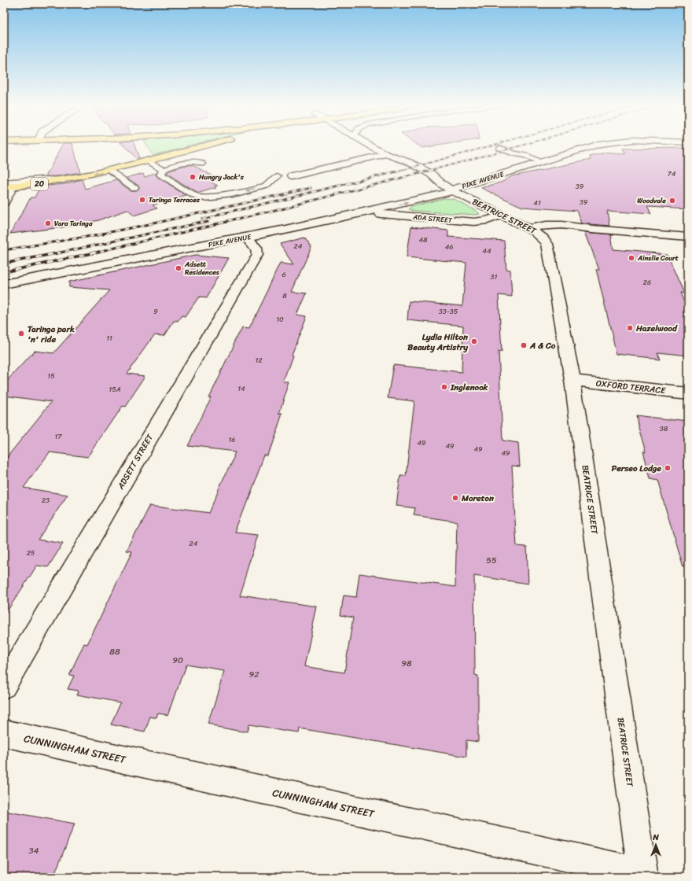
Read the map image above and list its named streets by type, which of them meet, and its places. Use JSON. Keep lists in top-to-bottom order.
{
  "streets": {
    "highway": ["20"],
    "street": [
      "PIKE AVENUE",
      "BEATRICE STREET",
      "ADA STREET",
      "OXFORD TERRACE",
      "ADSETT STREET",
      "CUNNINGHAM STREET"
    ]
  },
  "crossings": [
    ["PIKE AVENUE", "BEATRICE STREET"],
    ["PIKE AVENUE", "ADA STREET"],
    ["PIKE AVENUE", "ADSETT STREET"],
    ["BEATRICE STREET", "ADA STREET"],
    ["BEATRICE STREET", "OXFORD TERRACE"],
    ["BEATRICE STREET", "CUNNINGHAM STREET"]
  ],
  "places": [
    "Hungry Jack's",
    "Taringa Terraces",
    "Woodvale",
    "Vara Taringa",
    "Ainslie Court",
    "Adsett Residences",
    "Hazelwood",
    "Taringa park 'n' ride",
    "Lydia Hilton Beauty Artistry",
    "A & Co",
    "Inglenook",
    "Perseo Lodge",
    "Moreton"
  ],
  "house_numbers": [
    "74",
    "39",
    "39",
    "41",
    "48",
    "24",
    "46",
    "44",
    "6",
    "31",
    "26",
    "8",
    "9",
    "33-35",
    "10",
    "11",
    "12",
    "15",
    "14",
    "15A",
    "38",
    "17",
    "16",
    "49",
    "49",
    "49",
    "49",
    "23",
    "24",
    "25",
    "55",
    "88",
    "90",
    "98",
    "92",
    "34"
  ],
  "north": "top"
}
